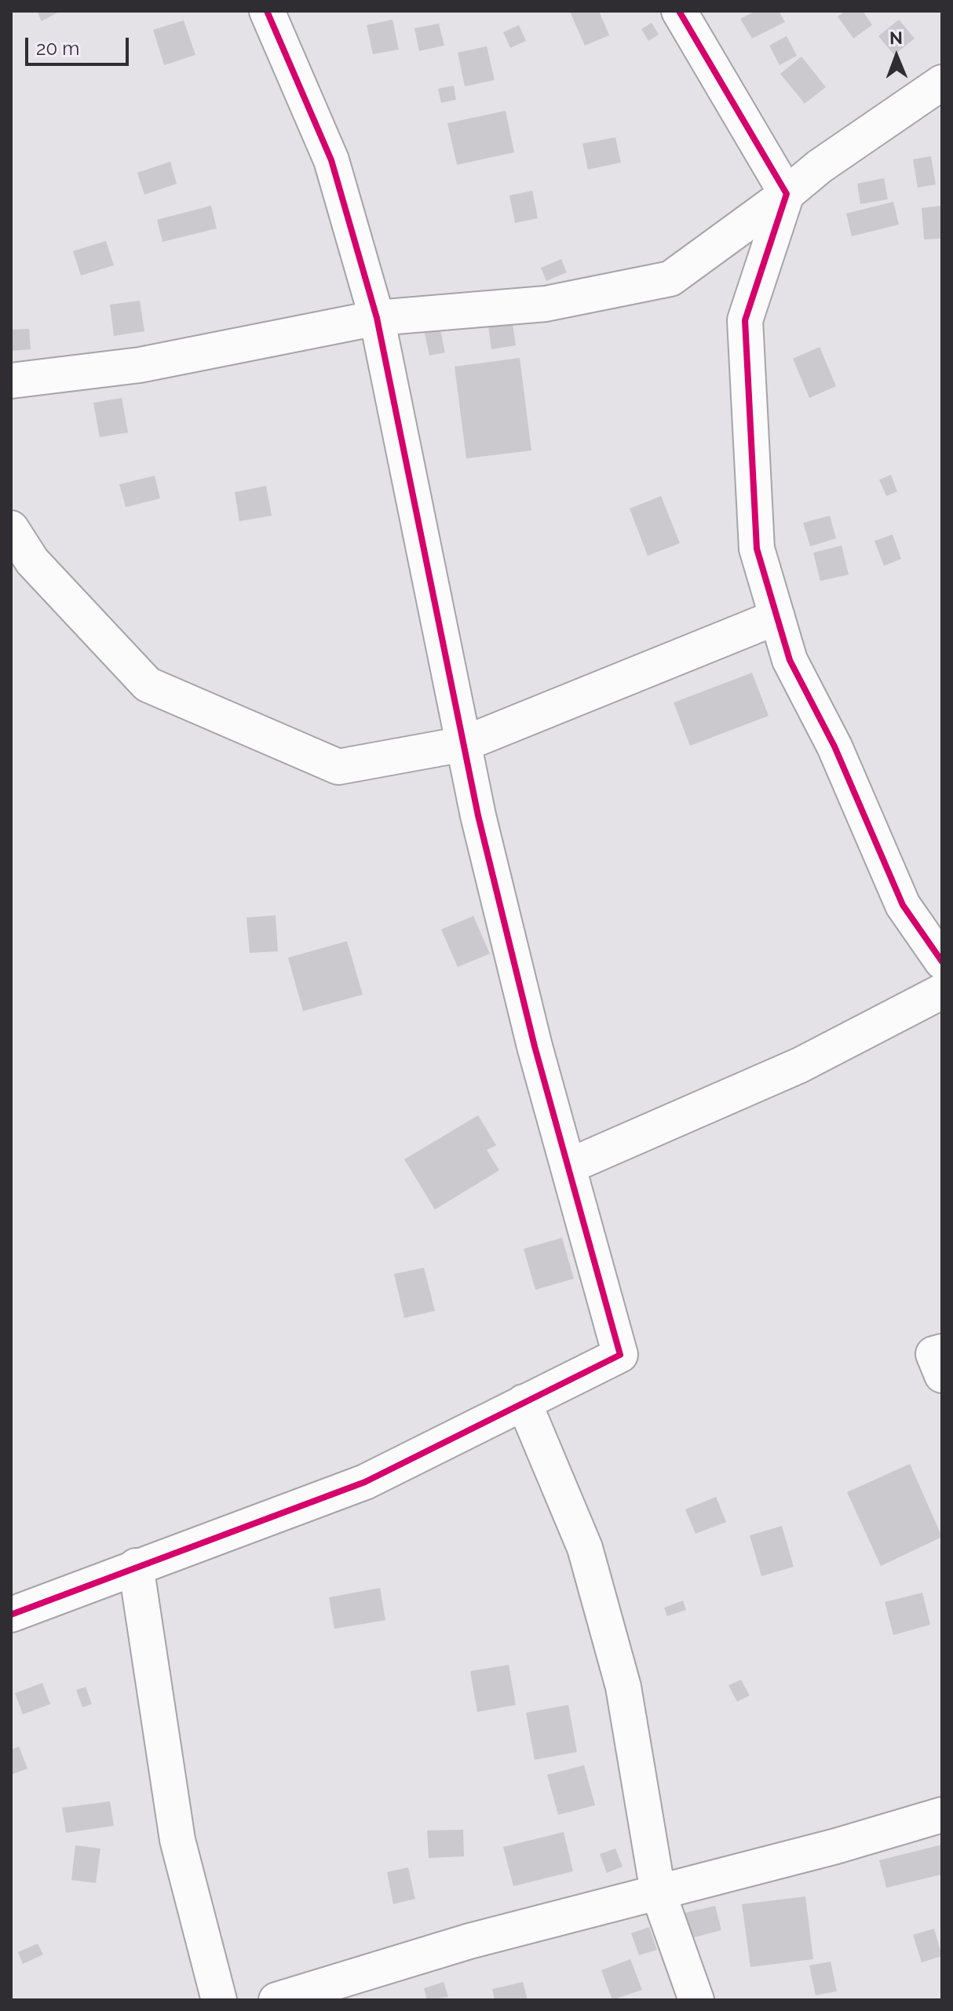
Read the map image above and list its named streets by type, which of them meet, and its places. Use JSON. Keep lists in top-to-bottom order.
{
  "scale_bar": "20 m",
  "north": "top"
}
